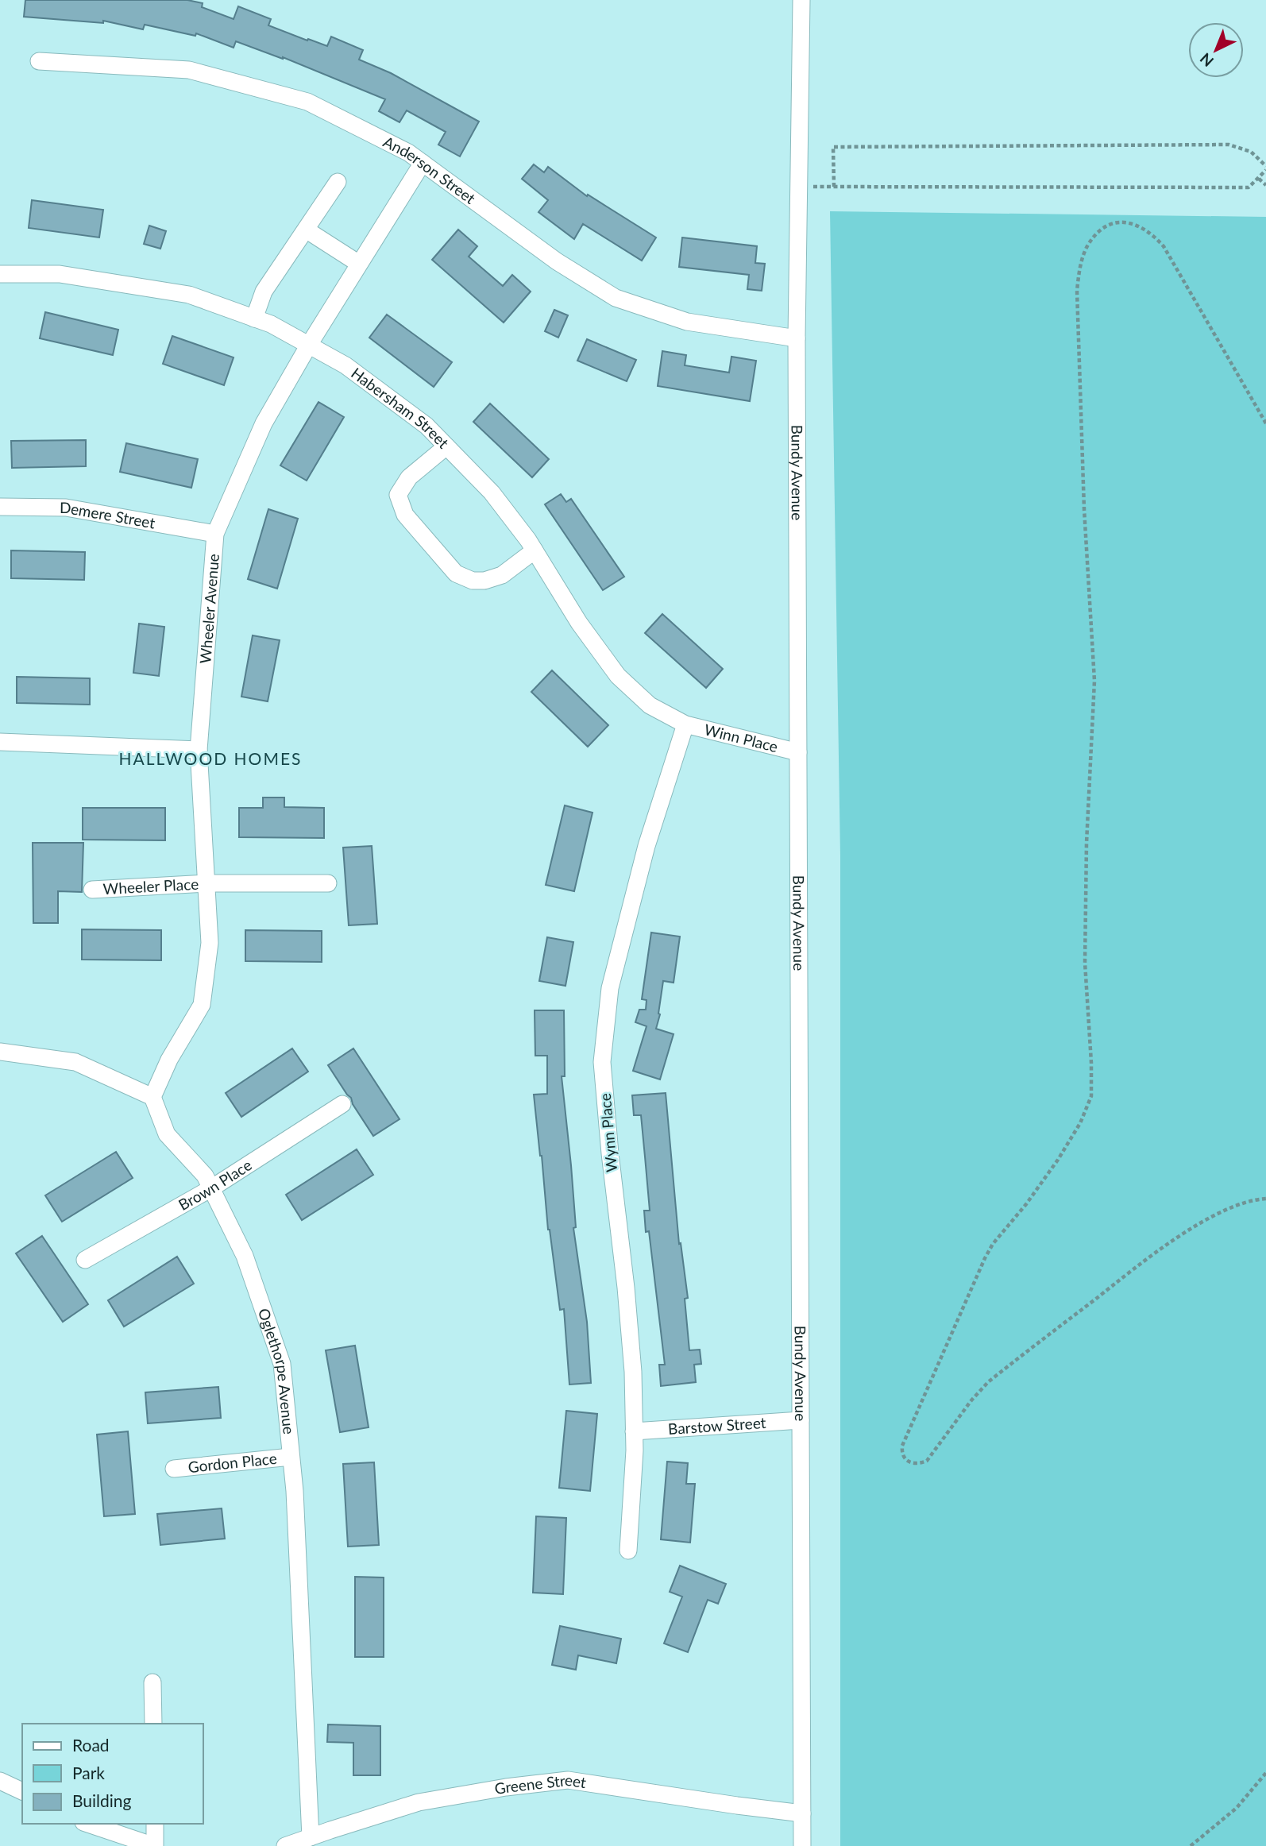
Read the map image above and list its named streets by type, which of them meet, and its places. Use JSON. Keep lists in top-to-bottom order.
{
  "streets": {
    "street": [
      "Anderson Street",
      "Habersham Street",
      "Bundy Avenue",
      "Demere Street",
      "Wheeler Avenue",
      "Winn Place",
      "Wheeler Place",
      "Wynn Place",
      "Brown Place",
      "Oglethorpe Avenue",
      "Barstow Street",
      "Gordon Place",
      "Greene Street"
    ]
  },
  "crossings": [
    ["Anderson Street", "Bundy Avenue"],
    ["Anderson Street", "Wheeler Avenue"],
    ["Habersham Street", "Wheeler Avenue"],
    ["Habersham Street", "Winn Place"],
    ["Habersham Street", "Wynn Place"],
    ["Bundy Avenue", "Winn Place"],
    ["Bundy Avenue", "Barstow Street"],
    ["Bundy Avenue", "Greene Street"],
    ["Demere Street", "Wheeler Avenue"],
    ["Wheeler Avenue", "Wheeler Place"],
    ["Wheeler Avenue", "Oglethorpe Avenue"],
    ["Winn Place", "Wynn Place"],
    ["Wynn Place", "Barstow Street"],
    ["Brown Place", "Oglethorpe Avenue"],
    ["Oglethorpe Avenue", "Gordon Place"],
    ["Oglethorpe Avenue", "Greene Street"]
  ],
  "districts": ["HALLWOOD HOMES"],
  "legend": ["Road", "Park", "Building"],
  "north": "bottom left"
}
